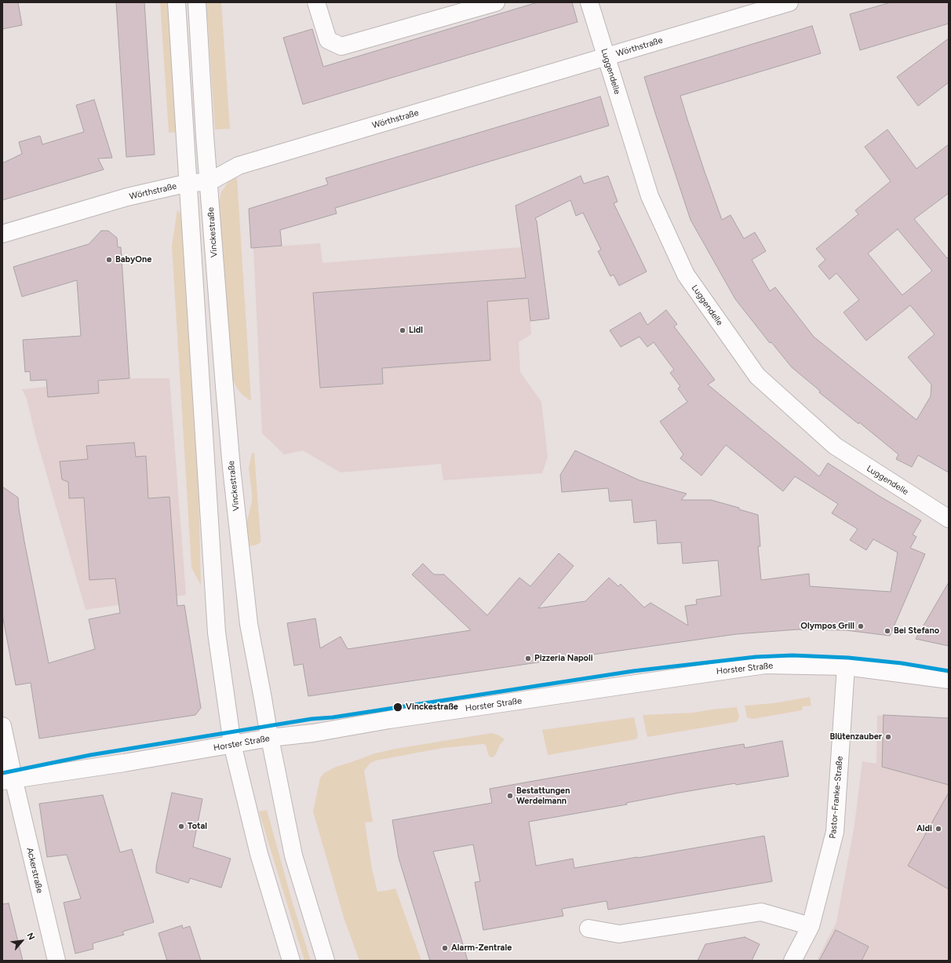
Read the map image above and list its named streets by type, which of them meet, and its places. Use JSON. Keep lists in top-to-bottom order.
{
  "streets": {
    "street": [
      "Wörthstraße",
      "Luggendelle",
      "Vinckestraße",
      "Horster Straße",
      "Pastor-Franke-Straße",
      "Ackerstraße"
    ]
  },
  "crossings": [
    ["Wörthstraße", "Luggendelle"],
    ["Wörthstraße", "Vinckestraße"],
    ["Vinckestraße", "Horster Straße"],
    ["Horster Straße", "Pastor-Franke-Straße"],
    ["Horster Straße", "Ackerstraße"]
  ],
  "places": [
    "BabyOne",
    "Lidl",
    "Olympos Grill",
    "Bei Stefano",
    "Pizzeria Napoli",
    "Vinckestraße",
    "Blütenzauber",
    "Bestattungen Werdelmann",
    "Total",
    "Aldi",
    "Alarm-Zentrale"
  ],
  "north": "top right"
}
